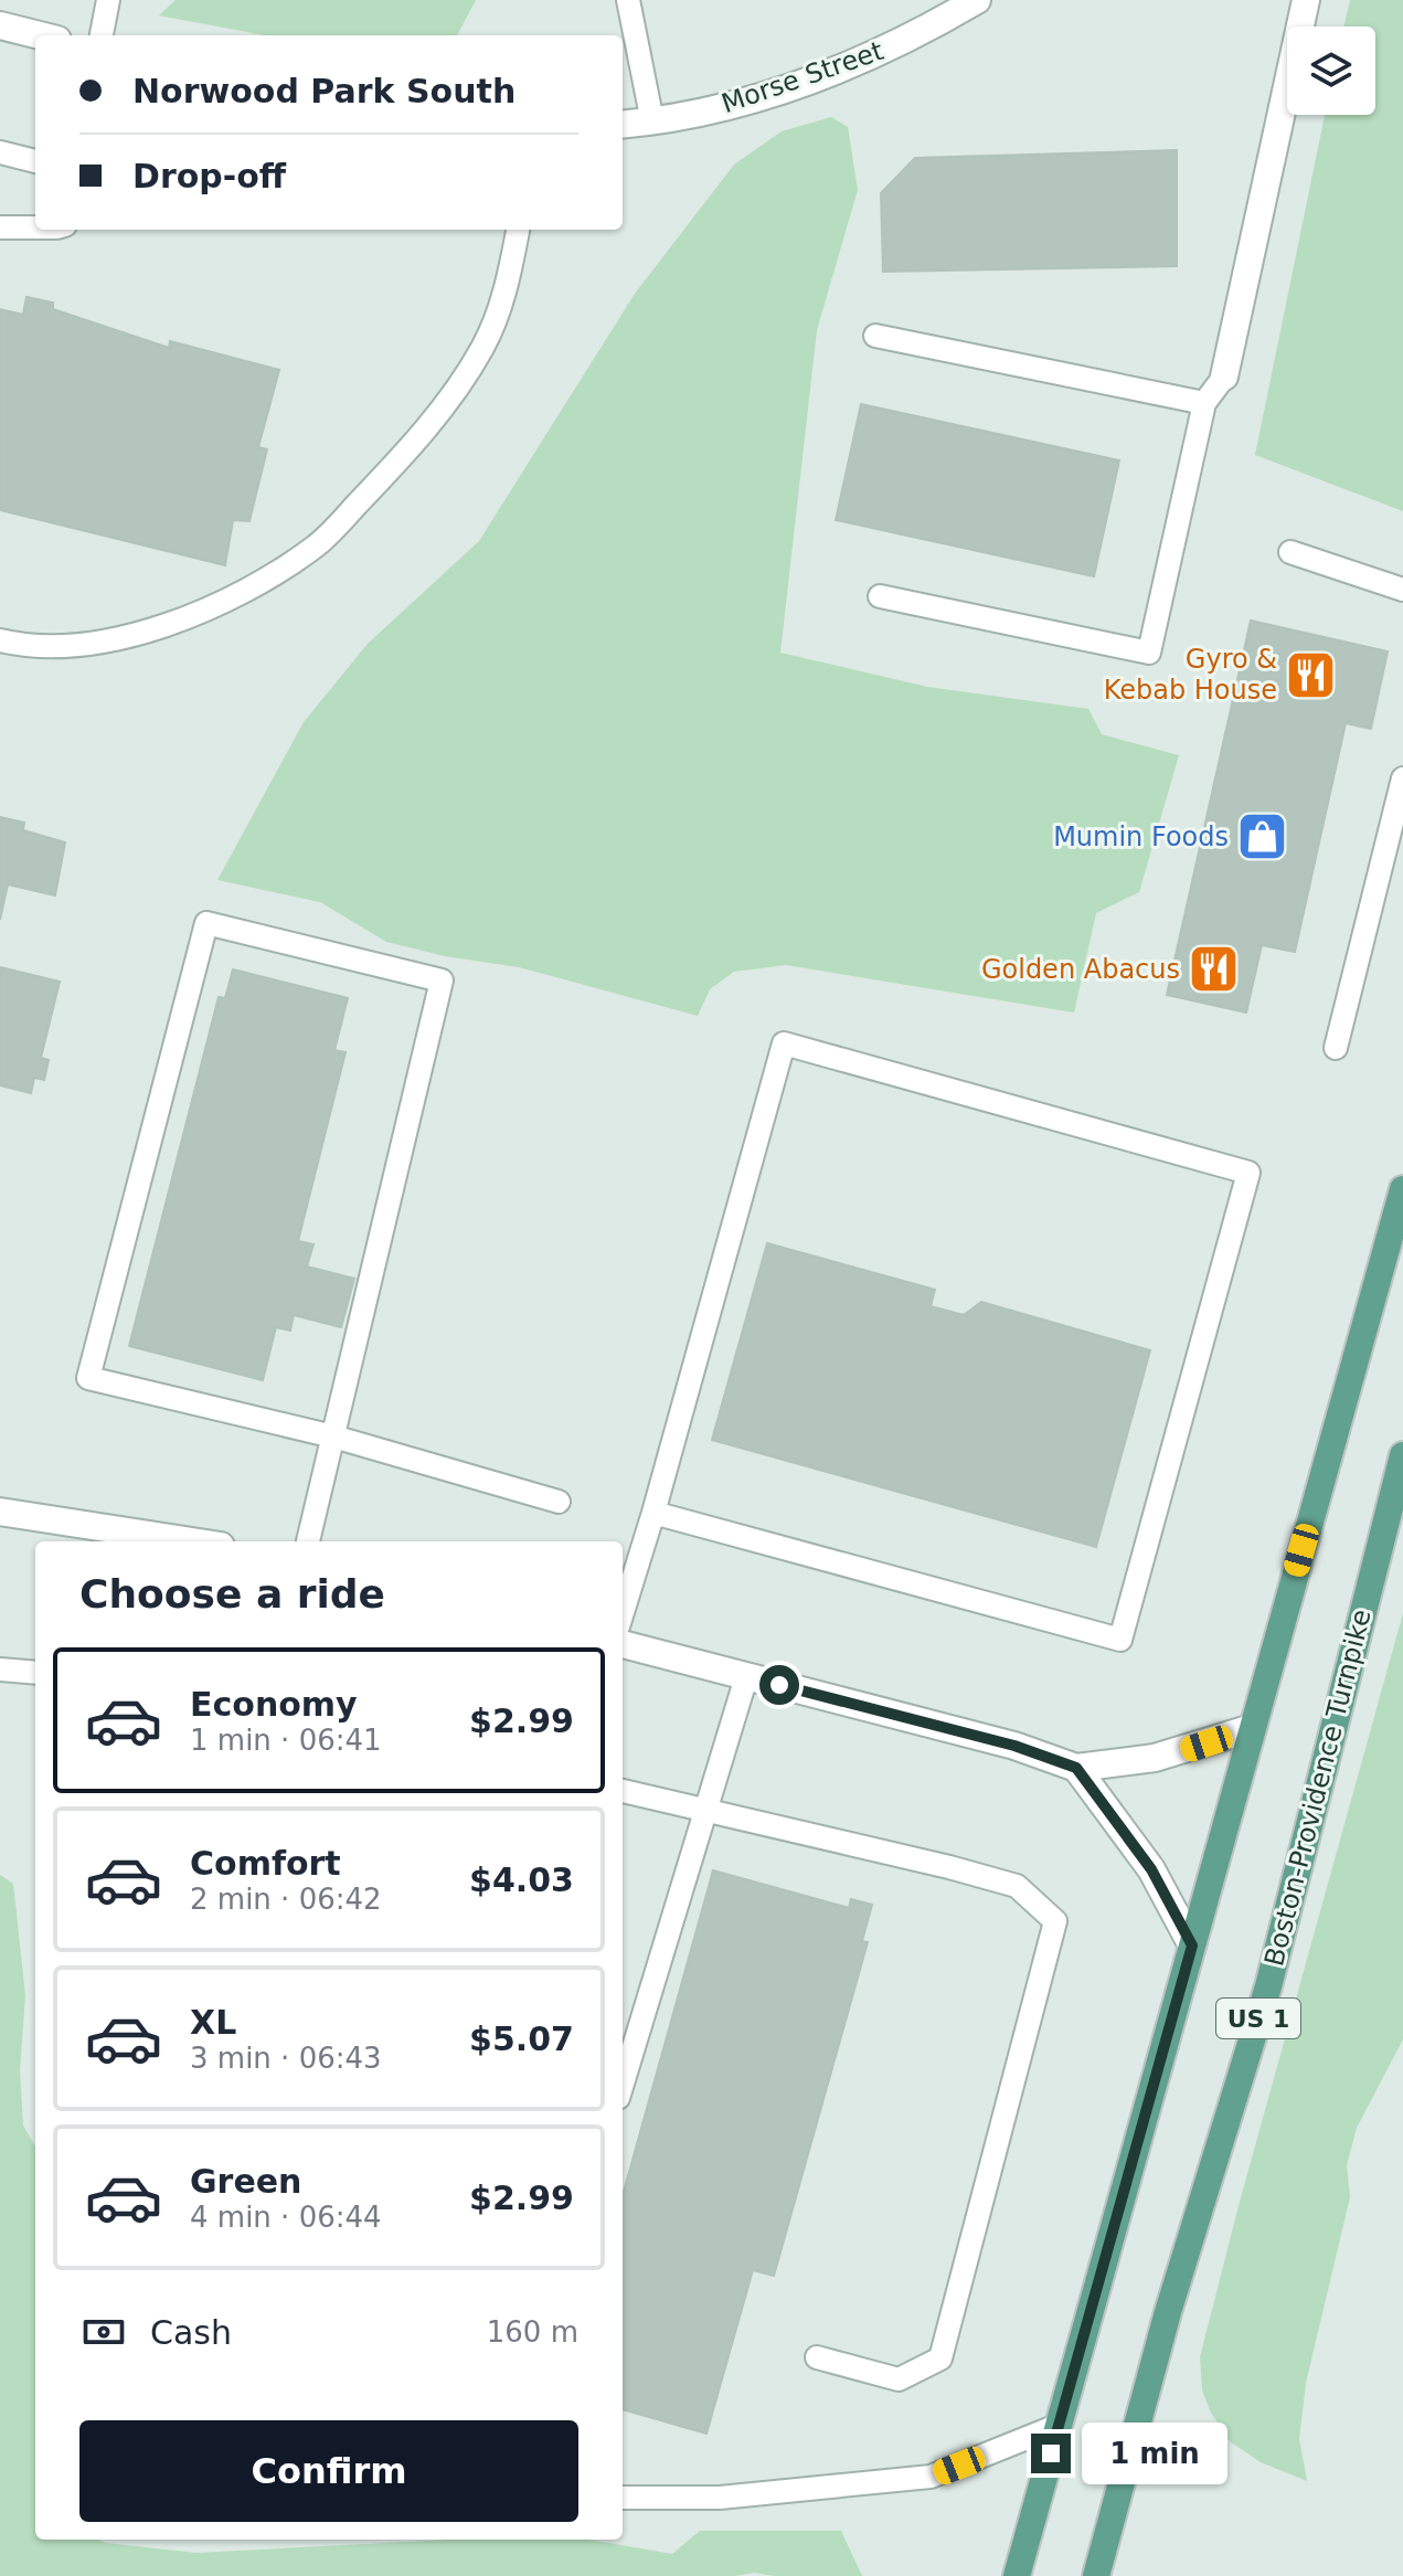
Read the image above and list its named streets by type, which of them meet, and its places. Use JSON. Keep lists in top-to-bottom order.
{
  "streets": {
    "main road": ["Boston-Providence Turnpike", "US 1"],
    "street": ["Morse Street"]
  },
  "places": {
    "restaurant": ["Gyro & Kebab House", "Golden Abacus"],
    "shop": ["Mumin Foods"]
  },
  "page": {
    "banner": ["Norwood Park South", "Drop-off"],
    "heading": "Choose a ride",
    "list": [
      {
        "name": "Economy",
        "note": "1 min · 06:41",
        "value": "$2.99"
      },
      {
        "name": "Comfort",
        "note": "2 min · 06:42",
        "value": "$4.03"
      },
      {
        "name": "XL",
        "note": "3 min · 06:43",
        "value": "$5.07"
      },
      {
        "name": "Green",
        "note": "4 min · 06:44",
        "value": "$2.99"
      }
    ],
    "pay": ["Cash", "160 m"],
    "buttons": "Confirm",
    "bubble": "1 min"
  }
}
